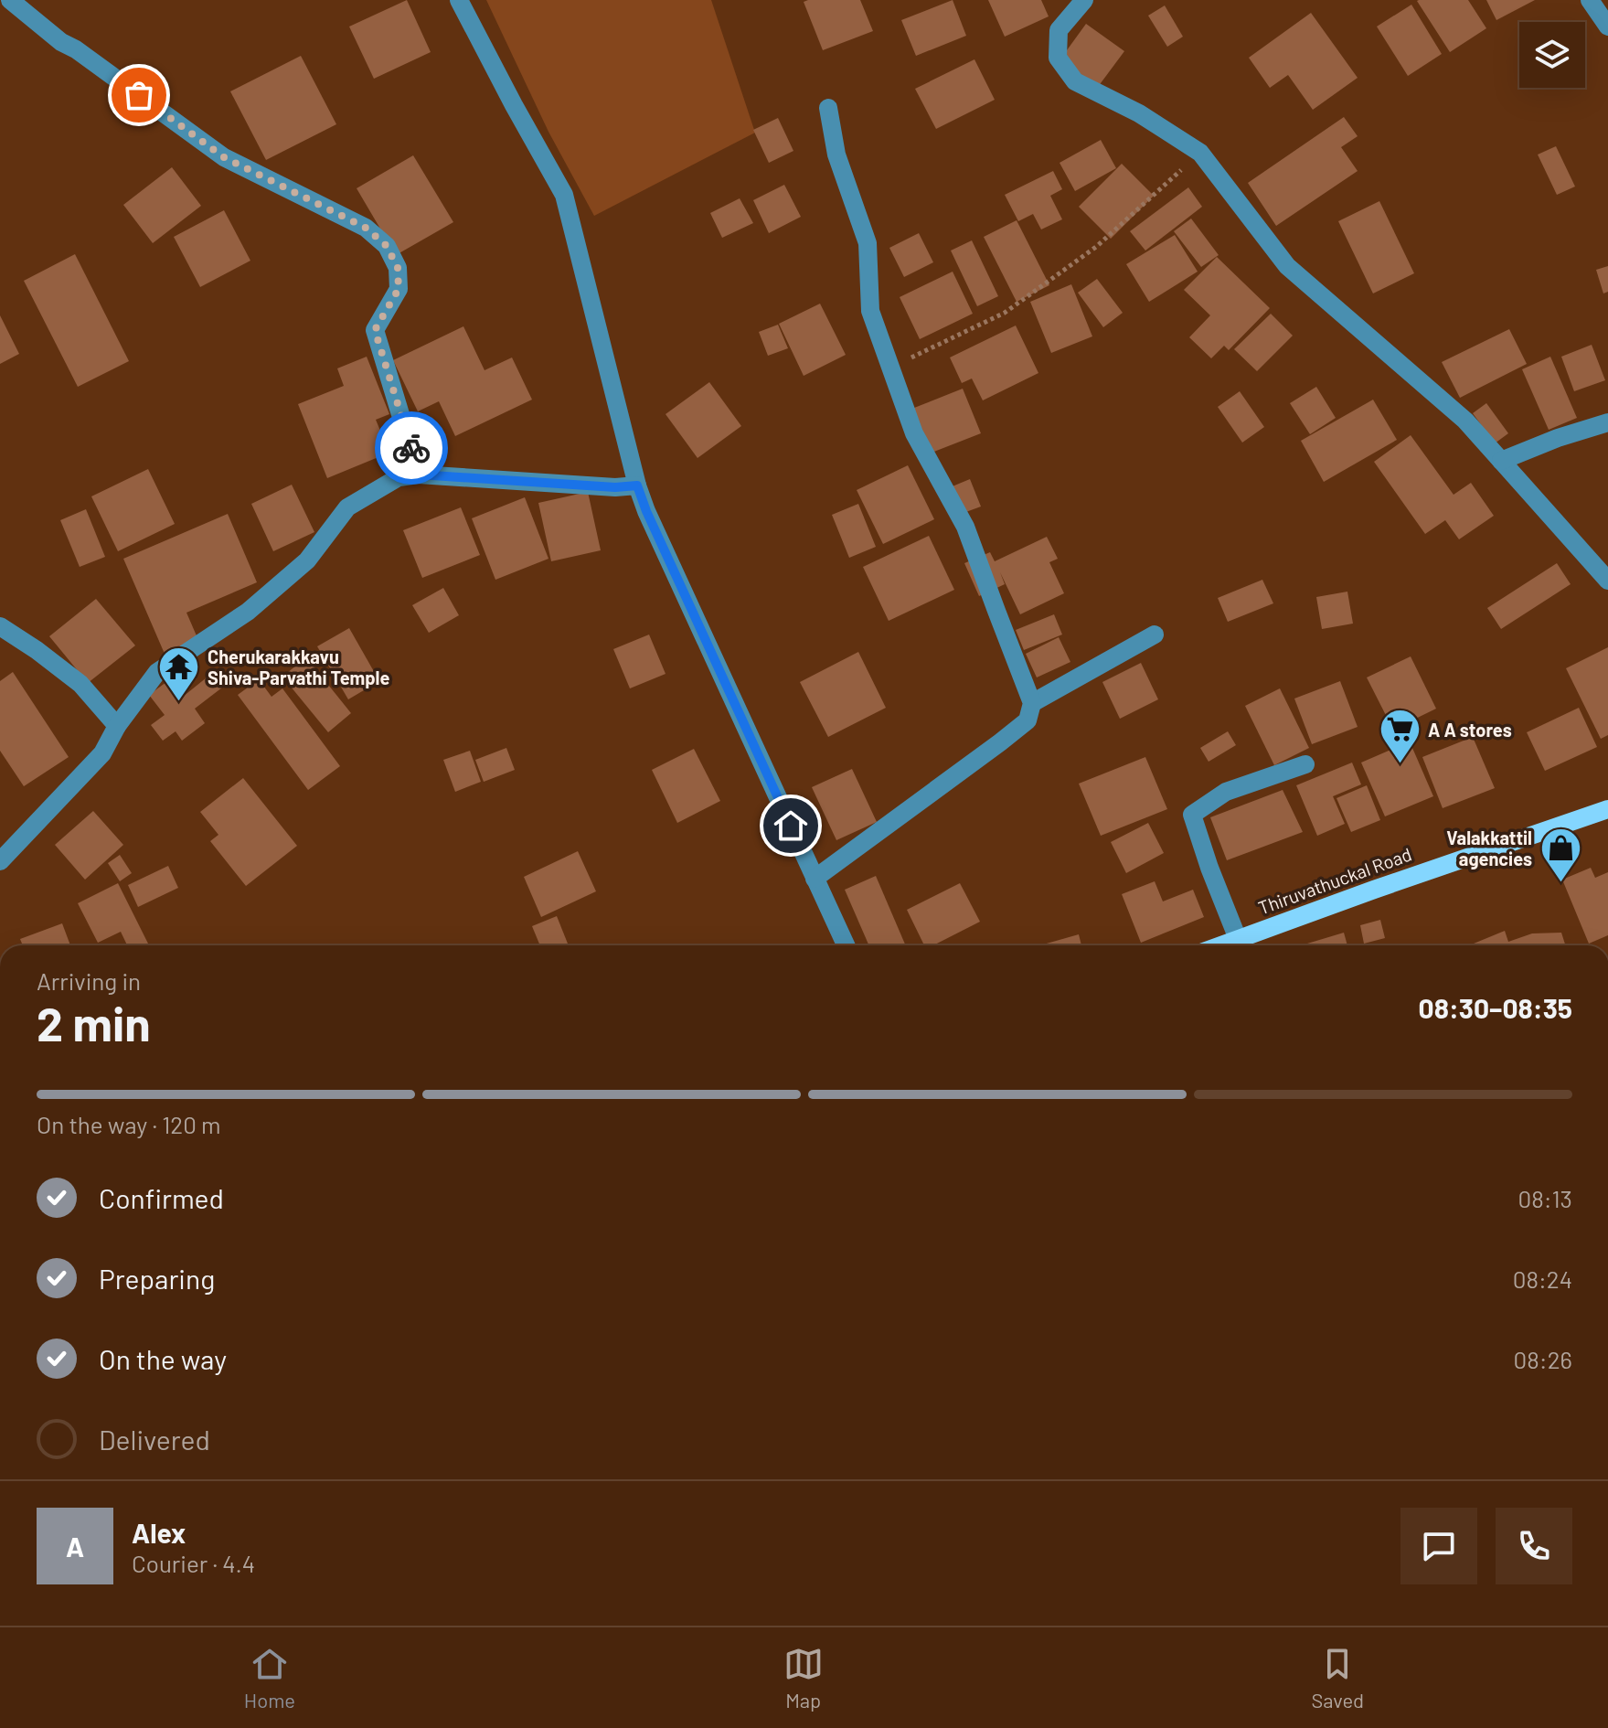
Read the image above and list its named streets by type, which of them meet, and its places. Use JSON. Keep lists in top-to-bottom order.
{
  "streets": {
    "main road": ["Thiruvathuckal Road"]
  },
  "places": {
    "temple": ["Cherukarakkavu Shiva-Parvathi Temple"],
    "supermarket": ["A A stores"],
    "shop": ["Valakkattil agencies"]
  },
  "page": {
    "heading": ["2 min", "Arriving in", "08:30–08:35"],
    "panel": ["Alex", "Courier · 4.4"],
    "bar": "On the way · 120 m",
    "list": [
      ["Confirmed", "08:13"],
      ["Preparing", "08:24"],
      ["On the way", "08:26"],
      "Delivered"
    ],
    "round": "A",
    "tabs": ["Home", "Map", "Saved"]
  }
}
